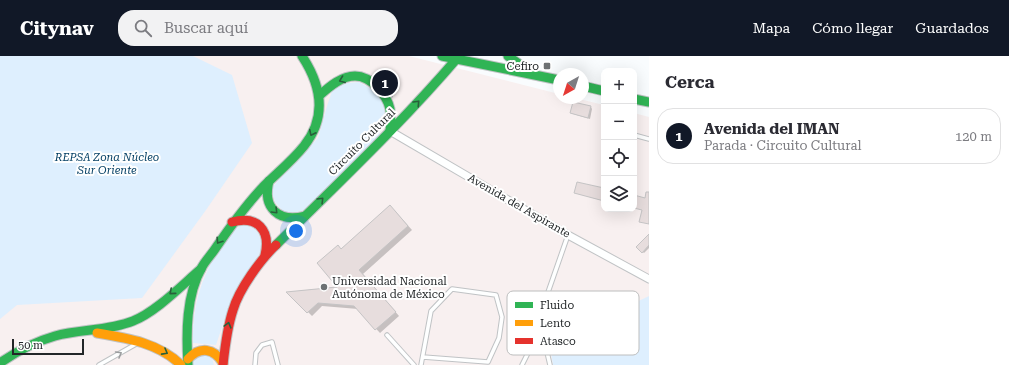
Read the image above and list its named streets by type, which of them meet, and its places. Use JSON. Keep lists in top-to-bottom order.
{
  "streets": {
    "street": ["Circuito Cultural", "Avenida del Aspirante"]
  },
  "crossings": [
    ["Circuito Cultural", "Avenida del Aspirante"]
  ],
  "parks": ["REPSA Zona Núcleo Sur Oriente"],
  "places": {
    "transit": ["Cefiro"],
    "other": ["Universidad Nacional Autónoma de México"]
  },
  "legend": ["Fluido", "Lento", "Atasco"],
  "scale_bar": "50 m",
  "north": "bottom left",
  "page": {
    "header": "Citynav",
    "search": "Buscar aquí",
    "nav": ["Mapa", "Cómo llegar", "Guardados"],
    "heading": "Cerca",
    "map_buttons": ["+", "−"],
    "pins": "1",
    "list": [
      {
        "mark": "1",
        "name": "Avenida del IMAN",
        "note": "Parada · Circuito Cultural",
        "value": "120 m"
      }
    ],
    "scale": "50 m"
  }
}
